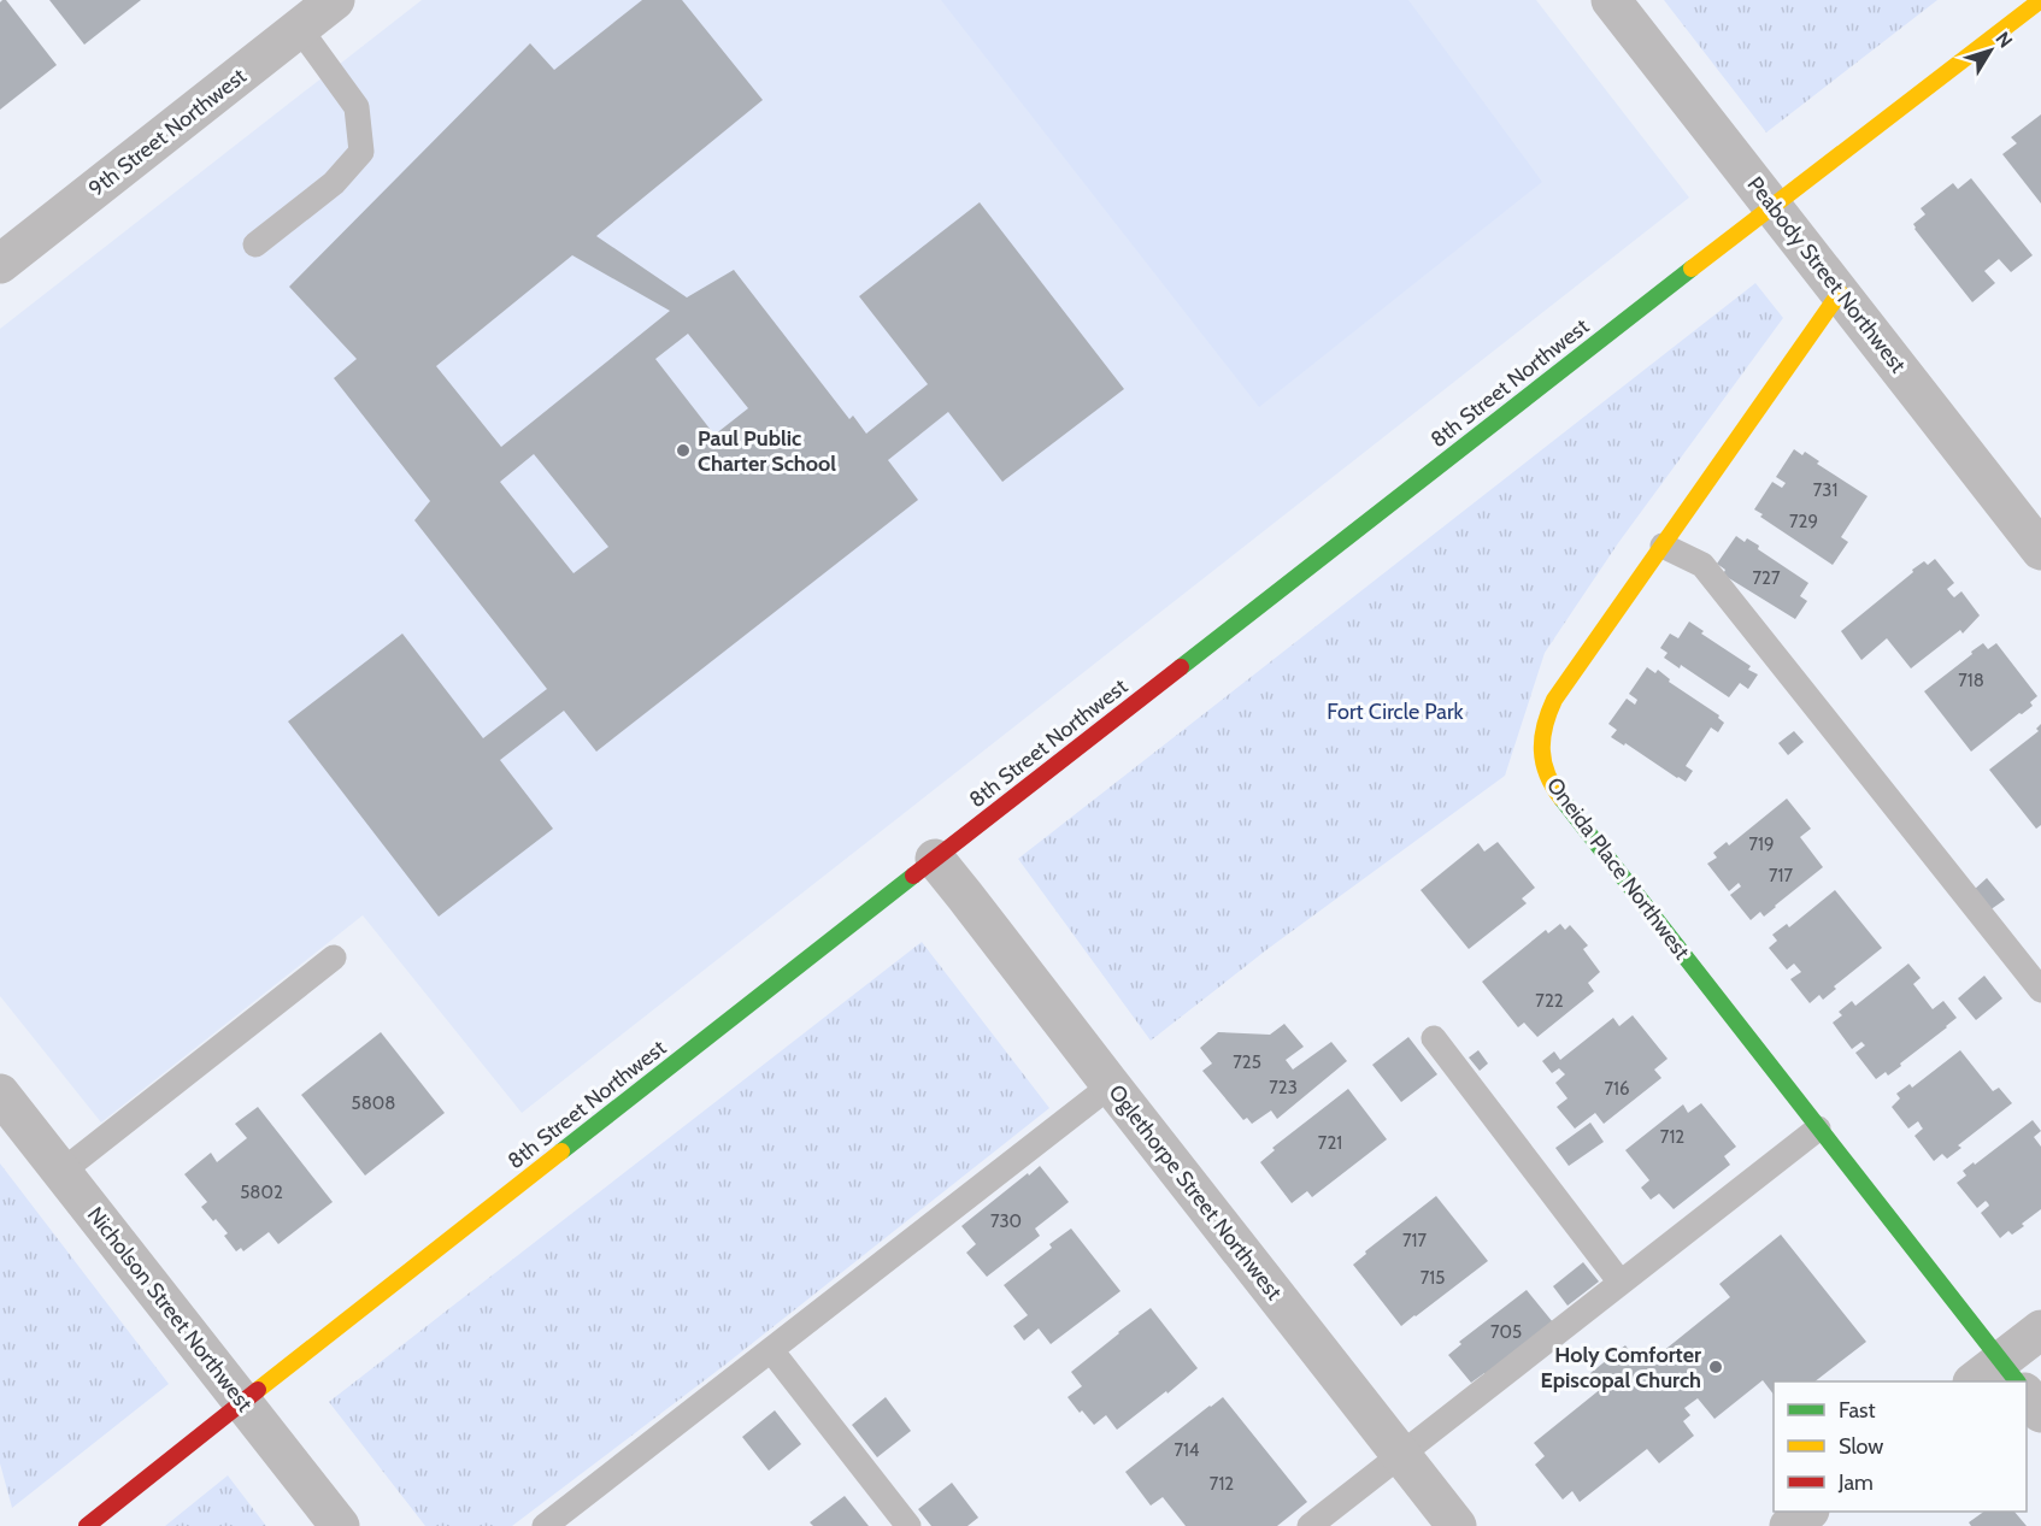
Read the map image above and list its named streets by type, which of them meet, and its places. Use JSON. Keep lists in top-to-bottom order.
{
  "streets": {
    "street": [
      "9th Street Northwest",
      "Peabody Street Northwest",
      "8th Street Northwest",
      "Oneida Place Northwest",
      "Oglethorpe Street Northwest",
      "Nicholson Street Northwest"
    ]
  },
  "crossings": [
    ["Peabody Street Northwest", "8th Street Northwest"],
    ["Peabody Street Northwest", "Oneida Place Northwest"],
    ["8th Street Northwest", "Oglethorpe Street Northwest"],
    ["8th Street Northwest", "Nicholson Street Northwest"]
  ],
  "parks": ["Fort Circle Park"],
  "places": ["Paul Public Charter School", "Holy Comforter Episcopal Church"],
  "house_numbers": [
    "731",
    "729",
    "727",
    "718",
    "719",
    "717",
    "722",
    "725",
    "723",
    "716",
    "5808",
    "712",
    "721",
    "5802",
    "730",
    "717",
    "715",
    "705",
    "714",
    "712"
  ],
  "legend": ["Fast", "Slow", "Jam"],
  "north": "top right"
}
